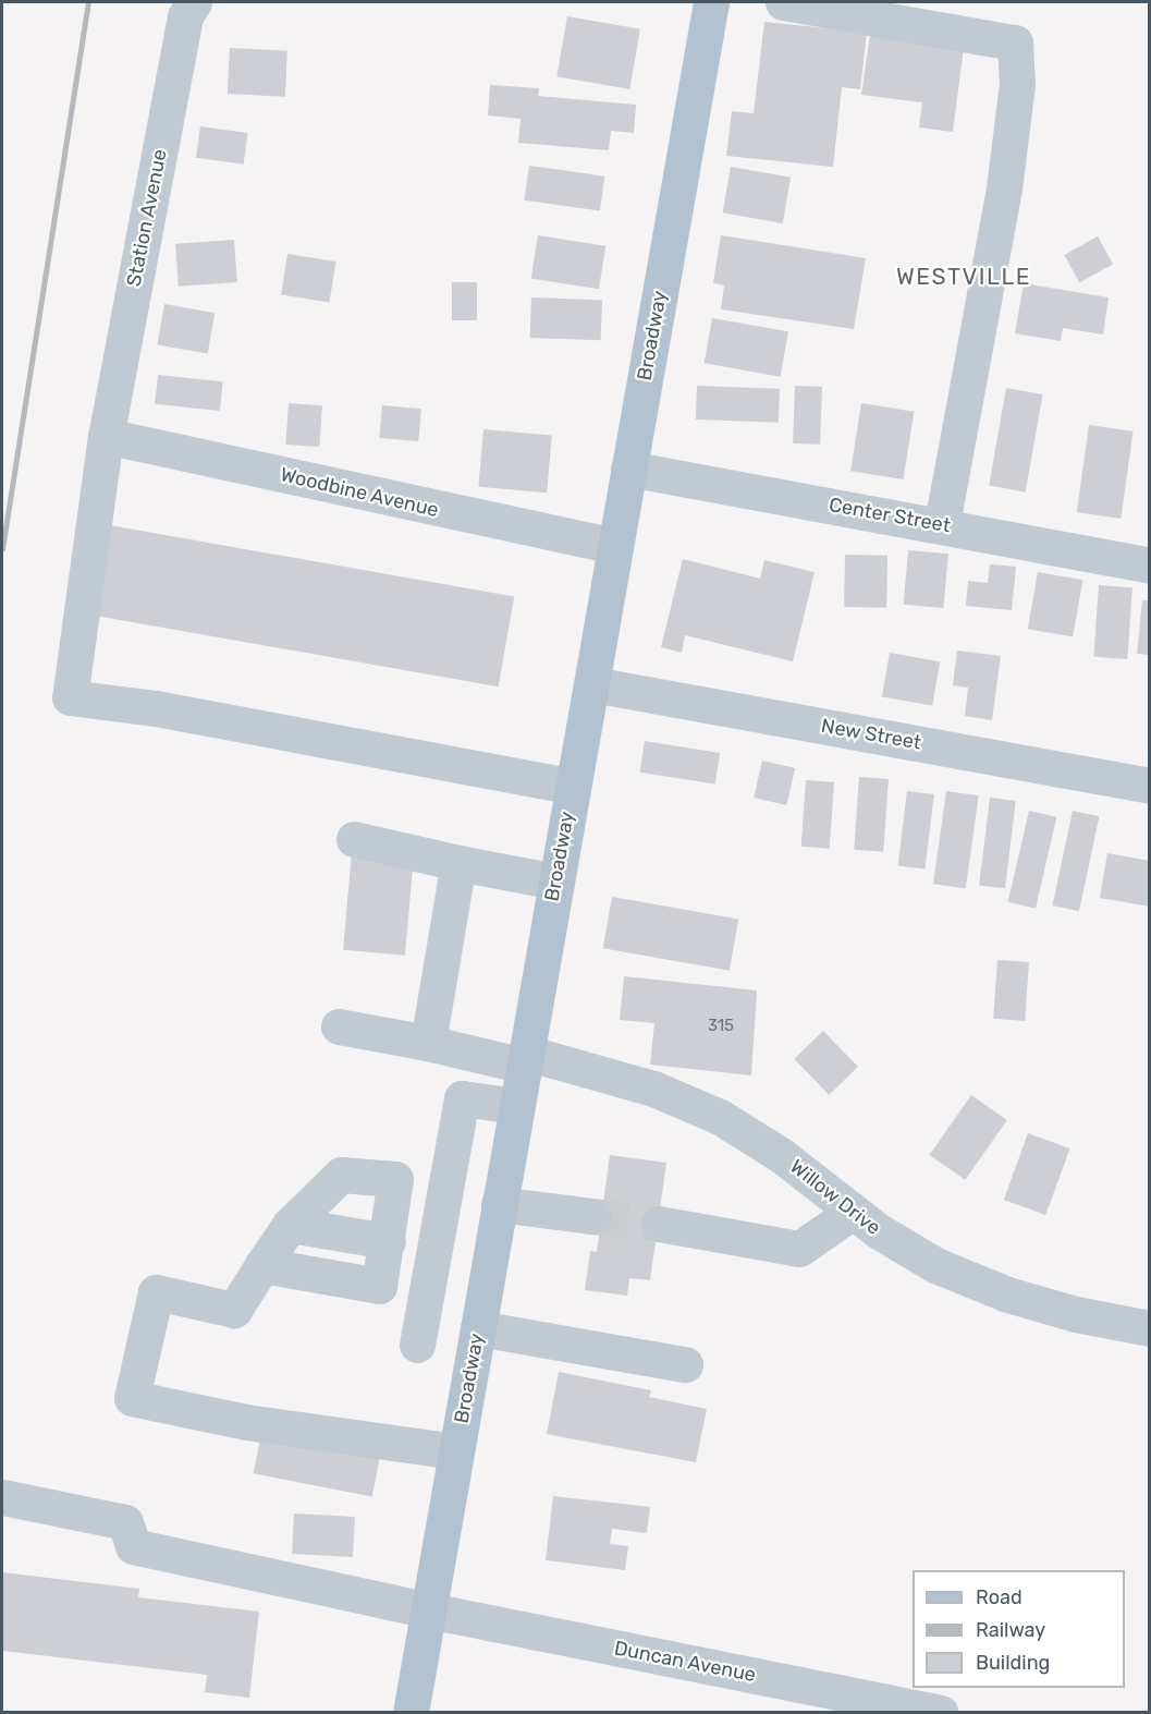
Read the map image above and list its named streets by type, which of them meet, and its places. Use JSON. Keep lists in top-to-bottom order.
{
  "streets": {
    "main road": ["Broadway"],
    "street": [
      "Station Avenue",
      "Woodbine Avenue",
      "Center Street",
      "New Street",
      "Willow Drive",
      "Duncan Avenue"
    ]
  },
  "crossings": [
    ["Station Avenue", "Broadway"],
    ["Station Avenue", "Woodbine Avenue"],
    ["Broadway", "Woodbine Avenue"],
    ["Broadway", "Center Street"],
    ["Broadway", "New Street"],
    ["Broadway", "Willow Drive"],
    ["Broadway", "Duncan Avenue"]
  ],
  "districts": ["WESTVILLE"],
  "house_numbers": ["315"],
  "legend": ["Road", "Railway", "Building"]
}
